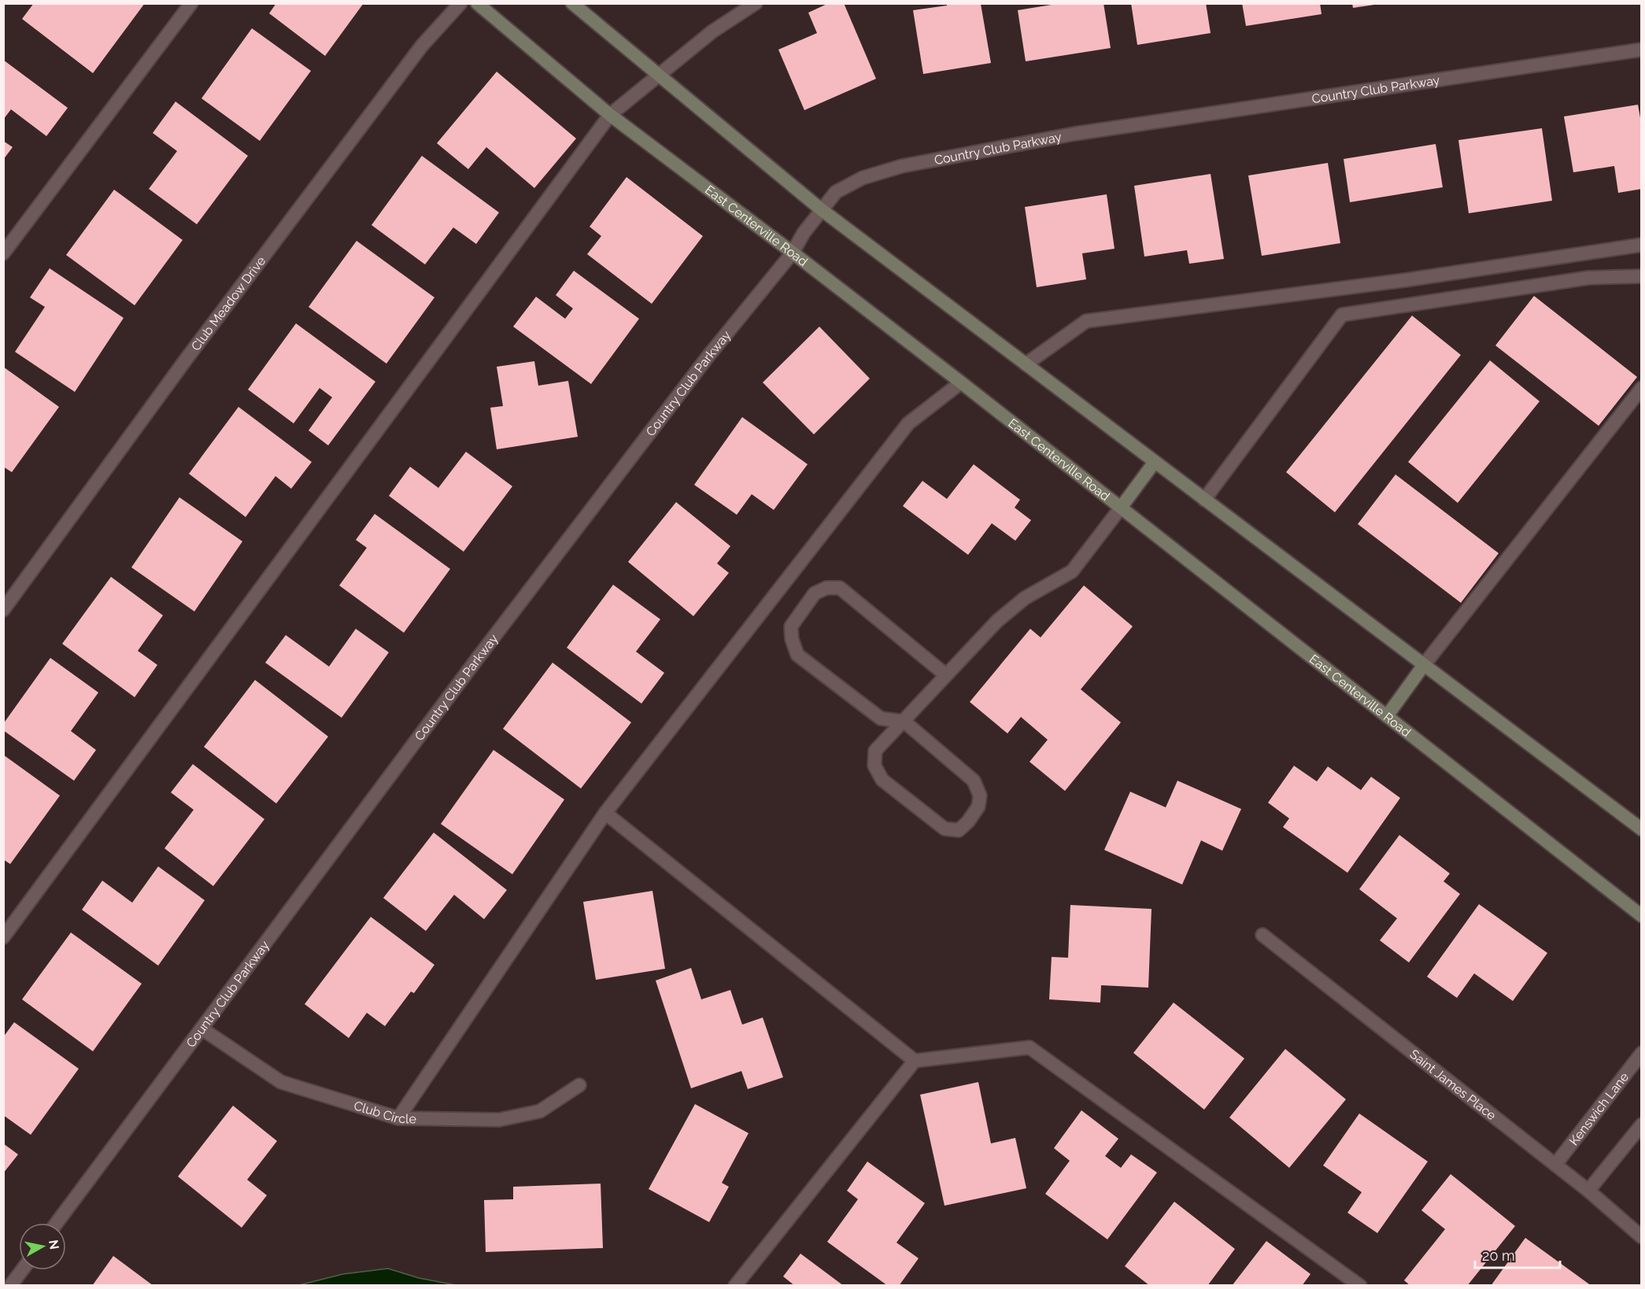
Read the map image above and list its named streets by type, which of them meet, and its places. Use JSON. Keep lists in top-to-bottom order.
{
  "streets": {
    "main road": ["East Centerville Road"],
    "street": [
      "Country Club Parkway",
      "Club Meadow Drive",
      "Saint James Place",
      "Kenswich Lane",
      "Club Circle"
    ]
  },
  "crossings": [
    ["Country Club Parkway", "East Centerville Road"],
    ["Country Club Parkway", "Club Circle"],
    ["Saint James Place", "Kenswich Lane"]
  ],
  "scale_bar": "20 m",
  "north": "right"
}
